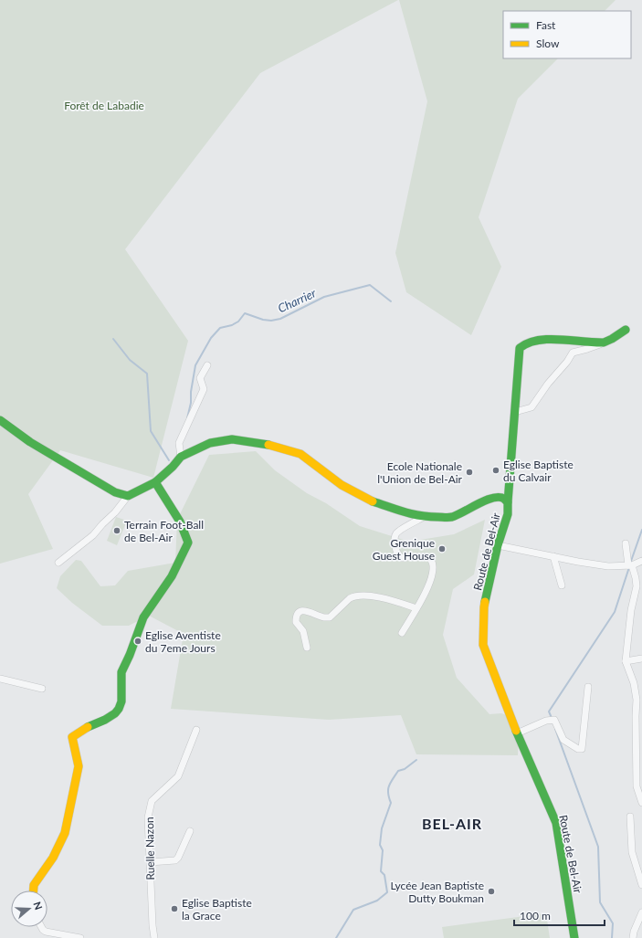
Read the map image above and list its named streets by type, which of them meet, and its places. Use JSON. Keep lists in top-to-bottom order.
{
  "streets": {
    "street": ["Route de Bel-Air", "Ruelle Nazon"]
  },
  "districts": ["BEL-AIR"],
  "water": ["Charrier"],
  "parks": ["Forêt de Labadie"],
  "places": [
    "Eglise Baptiste du Calvair",
    "Ecole Nationale l'Union de Bel-Air",
    "Terrain Foot-Ball de Bel-Air",
    "Grenique Guest House",
    "Eglise Aventiste du 7eme Jours",
    "Lycée Jean Baptiste Dutty Boukman",
    "Eglise Baptiste la Grace"
  ],
  "legend": ["Fast", "Slow"],
  "scale_bar": "100 m",
  "north": "right"
}
